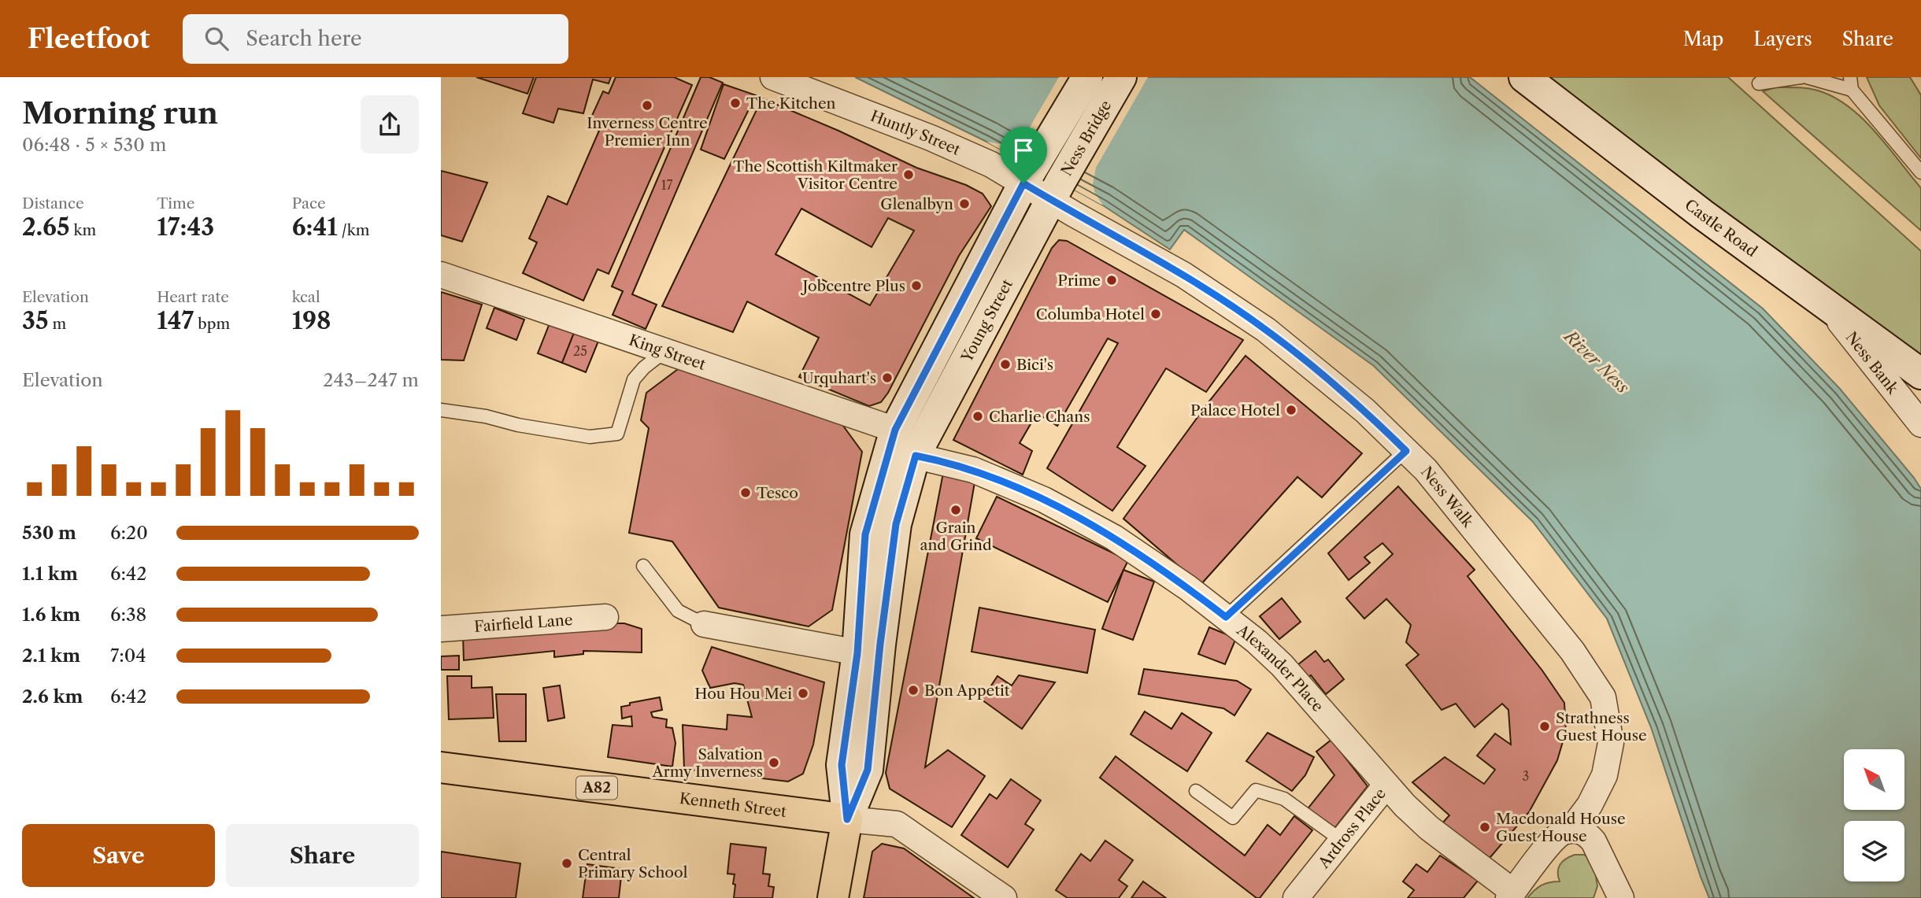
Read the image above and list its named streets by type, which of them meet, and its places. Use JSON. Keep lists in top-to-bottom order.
{
  "streets": {
    "highway": ["A82", "Kenneth Street"],
    "main road": ["Ness Bridge", "Castle Road", "Young Street"],
    "street": [
      "Huntly Street",
      "King Street",
      "Ness Bank",
      "Ness Walk",
      "Fairfield Lane",
      "Alexander Place",
      "Ardross Place"
    ]
  },
  "crossings": [
    ["Huntly Street", "Ness Bridge"],
    ["Huntly Street", "Young Street"],
    ["Huntly Street", "Ness Walk"],
    ["Ness Bridge", "Young Street"],
    ["Ness Bridge", "Ness Walk"],
    ["Castle Road", "Ness Bank"],
    ["Young Street", "King Street"],
    ["Young Street", "Ness Walk"],
    ["Young Street", "Alexander Place"],
    ["King Street", "Alexander Place"],
    ["Ness Walk", "Alexander Place"],
    ["Alexander Place", "Ardross Place"]
  ],
  "water": ["River Ness"],
  "places": [
    "The Kitchen",
    "Inverness Centre Premier Inn",
    "The Scottish Kiltmaker Visitor Centre",
    "Glenalbyn",
    "Prime",
    "Jobcentre Plus",
    "Columba Hotel",
    "Bici's",
    "Urquhart's",
    "Palace Hotel",
    "Charlie Chans",
    "Tesco",
    "Grain and Grind",
    "Bon Appetit",
    "Hou Hou Mei",
    "Strathness Guest House",
    "Salvation Army Inverness",
    "Macdonald House Guest House",
    "Central Primary School"
  ],
  "house_numbers": ["17", "25", "3"],
  "north": "top left",
  "page": {
    "header": "Fleetfoot",
    "search": "Search here",
    "nav": ["Map", "Layers", "Share"],
    "heading": ["Morning run", "06:48 · 5 × 530 m"],
    "stats": [
      ["Distance", "2.65 km"],
      ["Time", "17:43"],
      ["Pace", "6:41 /km"],
      ["Elevation", "35 m"],
      ["Heart rate", "147 bpm"],
      ["kcal", "198"]
    ],
    "chart": ["Elevation", "243–247 m"],
    "list": [
      {
        "name": "530 m",
        "note": "6:20"
      },
      {
        "name": "1.1 km",
        "note": "6:42"
      },
      {
        "name": "1.6 km",
        "note": "6:38"
      },
      {
        "name": "2.1 km",
        "note": "7:04"
      },
      {
        "name": "2.6 km",
        "note": "6:42"
      }
    ],
    "buttons": ["Save", "Share"]
  }
}
